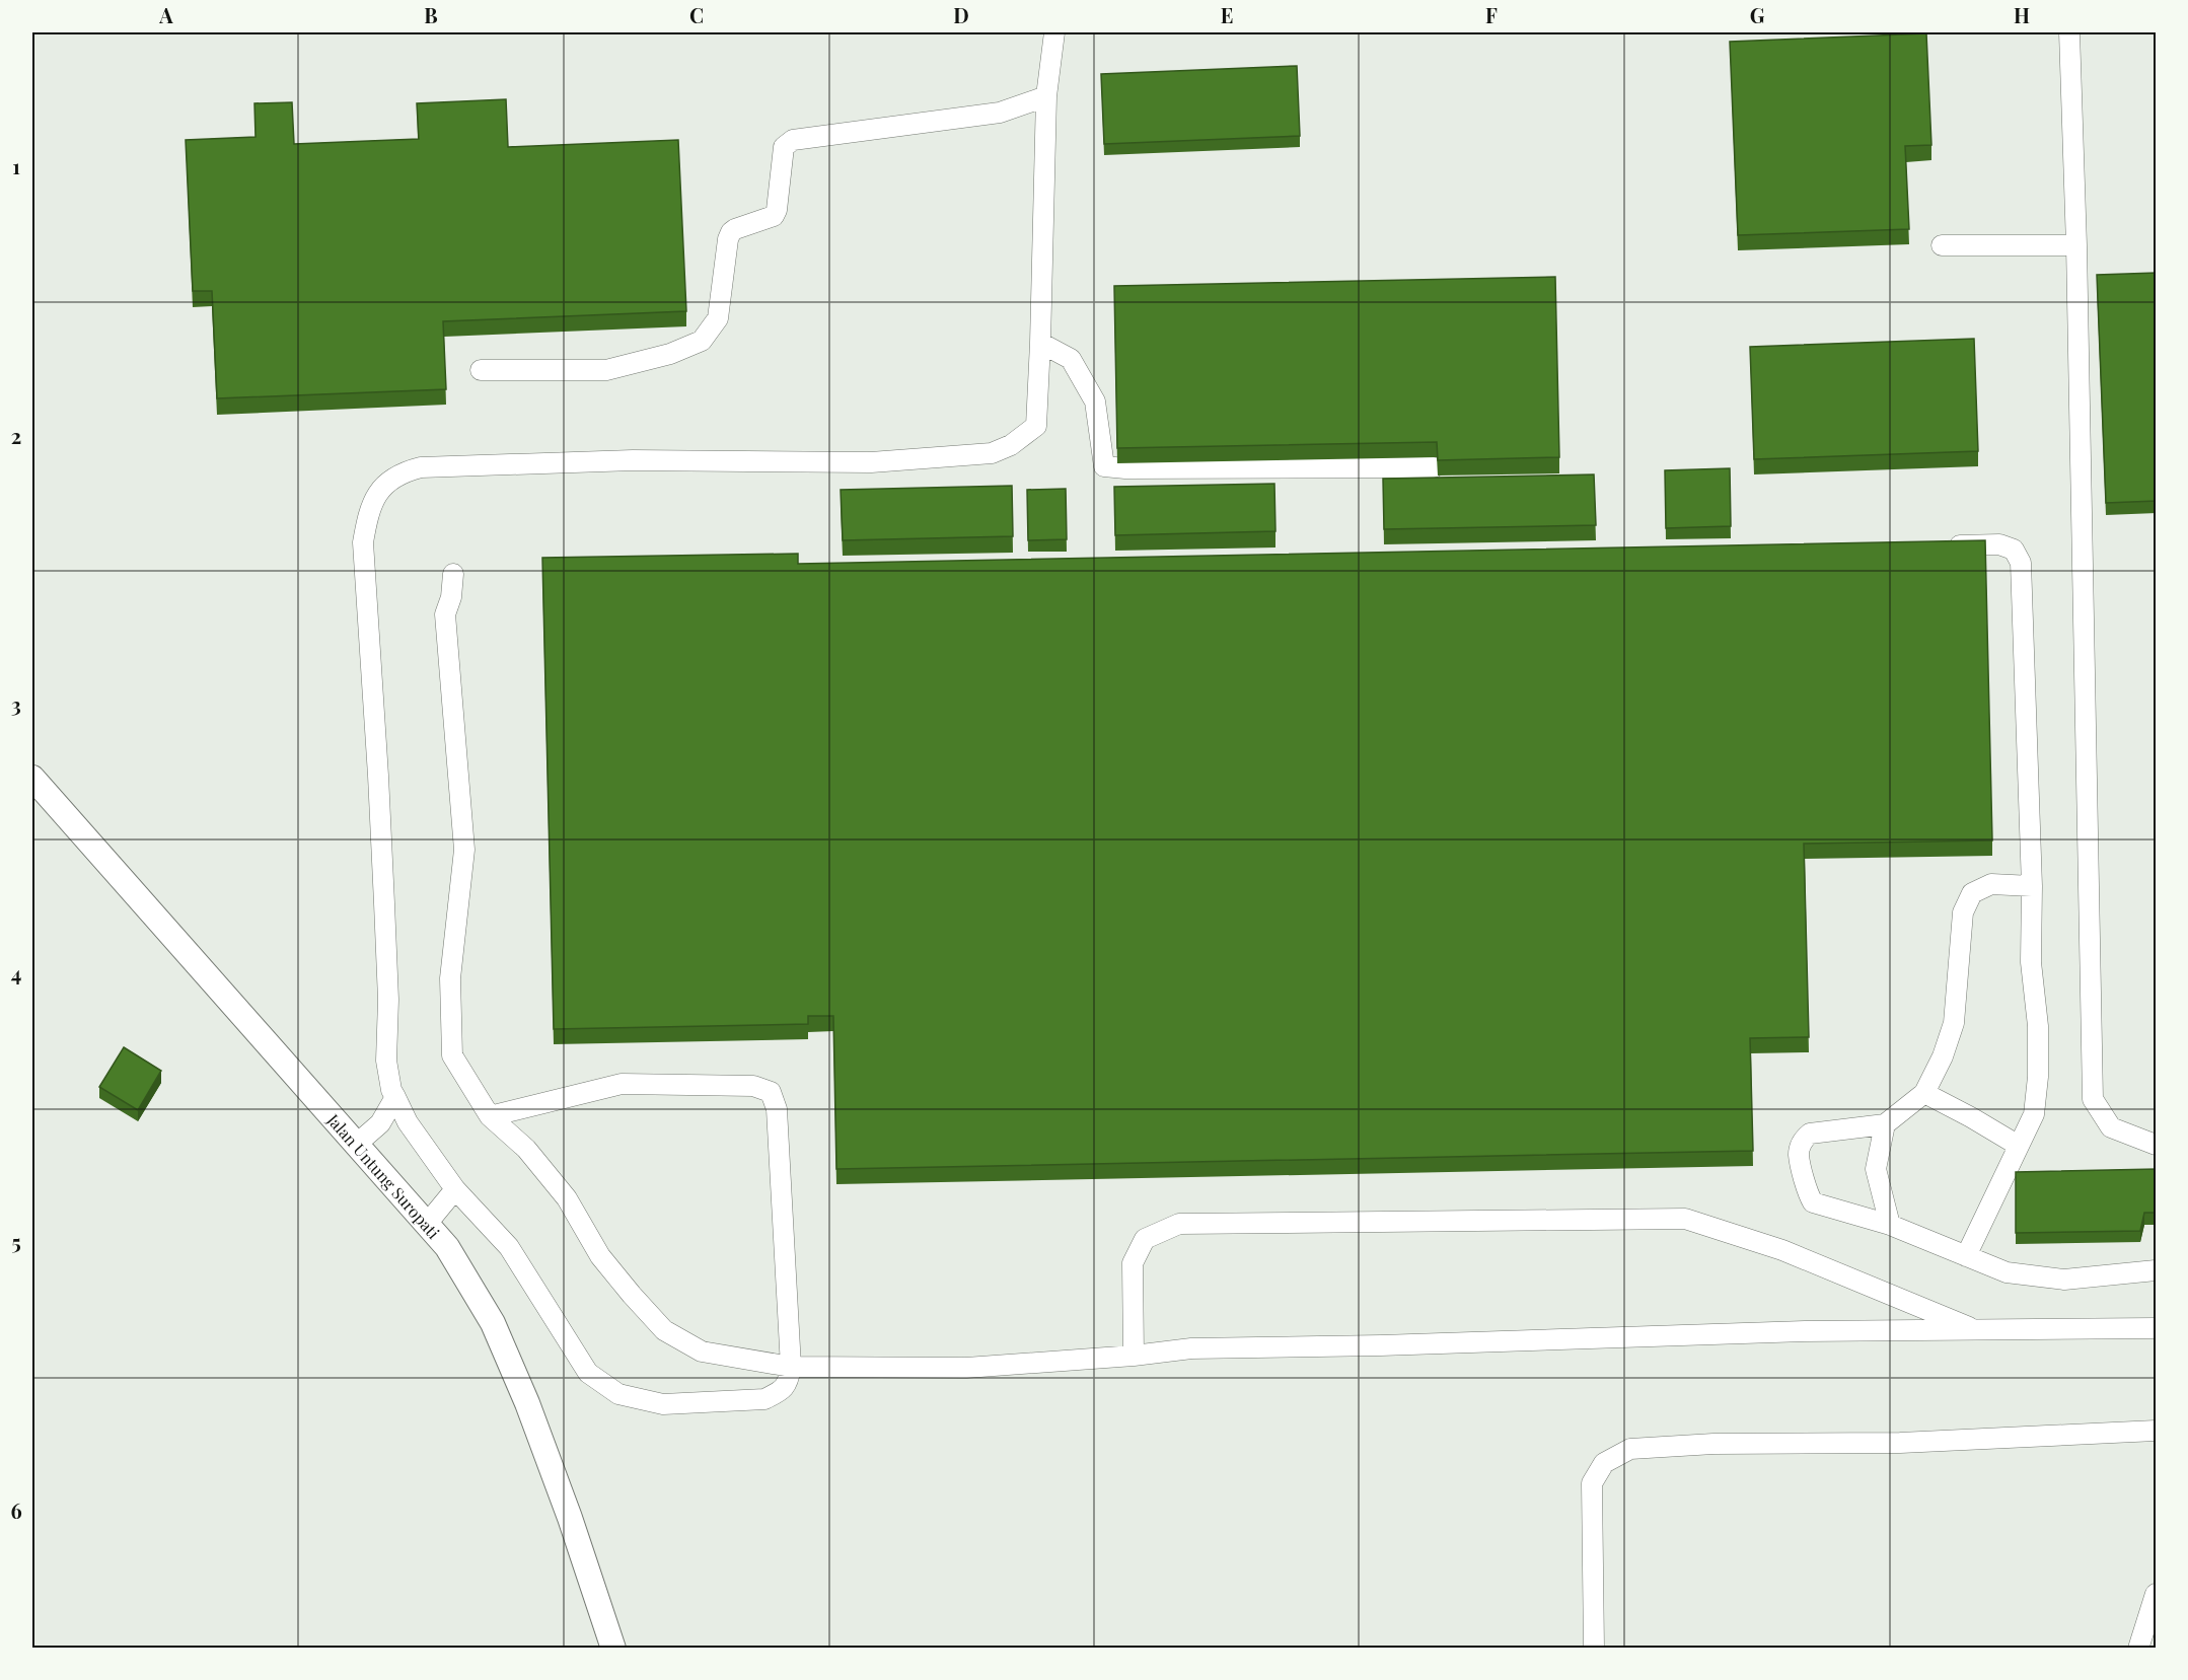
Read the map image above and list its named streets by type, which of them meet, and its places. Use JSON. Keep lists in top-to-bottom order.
{
  "streets": {
    "main road": ["Jalan Untung Suropati"]
  },
  "grid": {
    "columns": [
      "A",
      "B",
      "C",
      "D",
      "E",
      "F",
      "G",
      "H"
    ],
    "rows": [
      "1",
      "2",
      "3",
      "4",
      "5",
      "6"
    ]
  }
}
